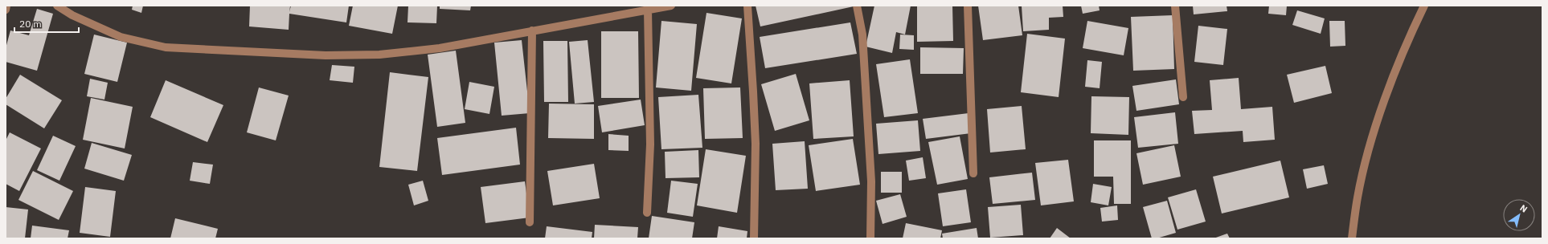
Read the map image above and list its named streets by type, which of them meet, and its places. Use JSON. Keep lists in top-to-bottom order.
{
  "scale_bar": "20 m",
  "north": "top right"
}
